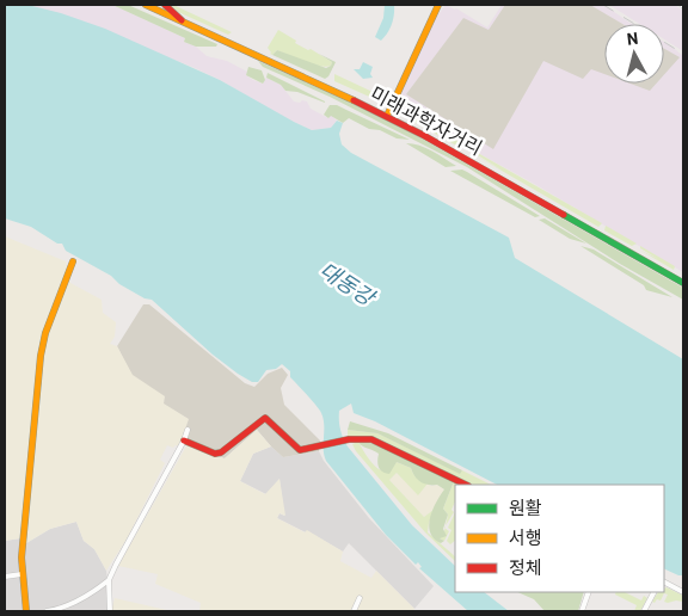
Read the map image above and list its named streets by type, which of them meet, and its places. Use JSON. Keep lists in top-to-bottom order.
{
  "streets": {
    "street": ["미래과학자거리"]
  },
  "water": ["대동강"],
  "legend": ["원활", "서행", "정체"],
  "north": "top"
}
